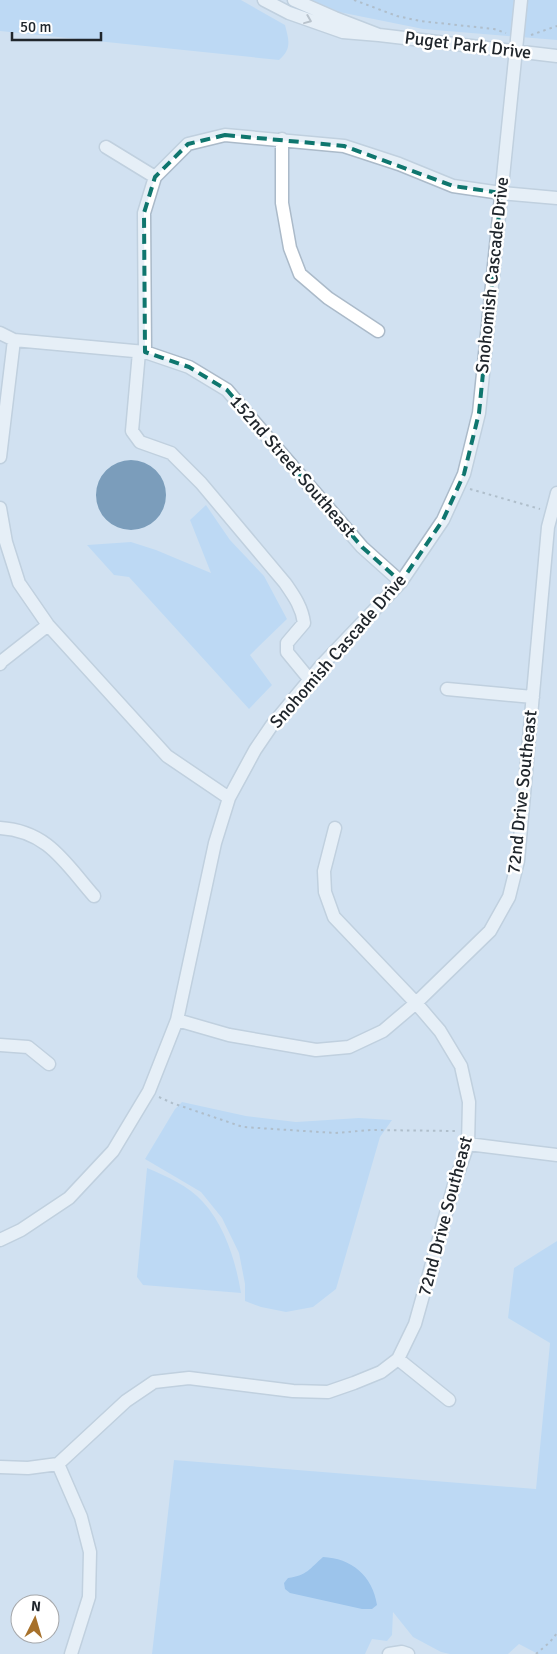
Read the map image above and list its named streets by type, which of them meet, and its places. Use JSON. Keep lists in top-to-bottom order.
{
  "streets": {
    "street": [
      "Puget Park Drive",
      "Snohomish Cascade Drive",
      "152nd Street Southeast",
      "72nd Drive Southeast"
    ]
  },
  "crossings": [
    ["Puget Park Drive", "Snohomish Cascade Drive"],
    ["Snohomish Cascade Drive", "152nd Street Southeast"]
  ],
  "scale_bar": "50 m",
  "north": "top"
}
